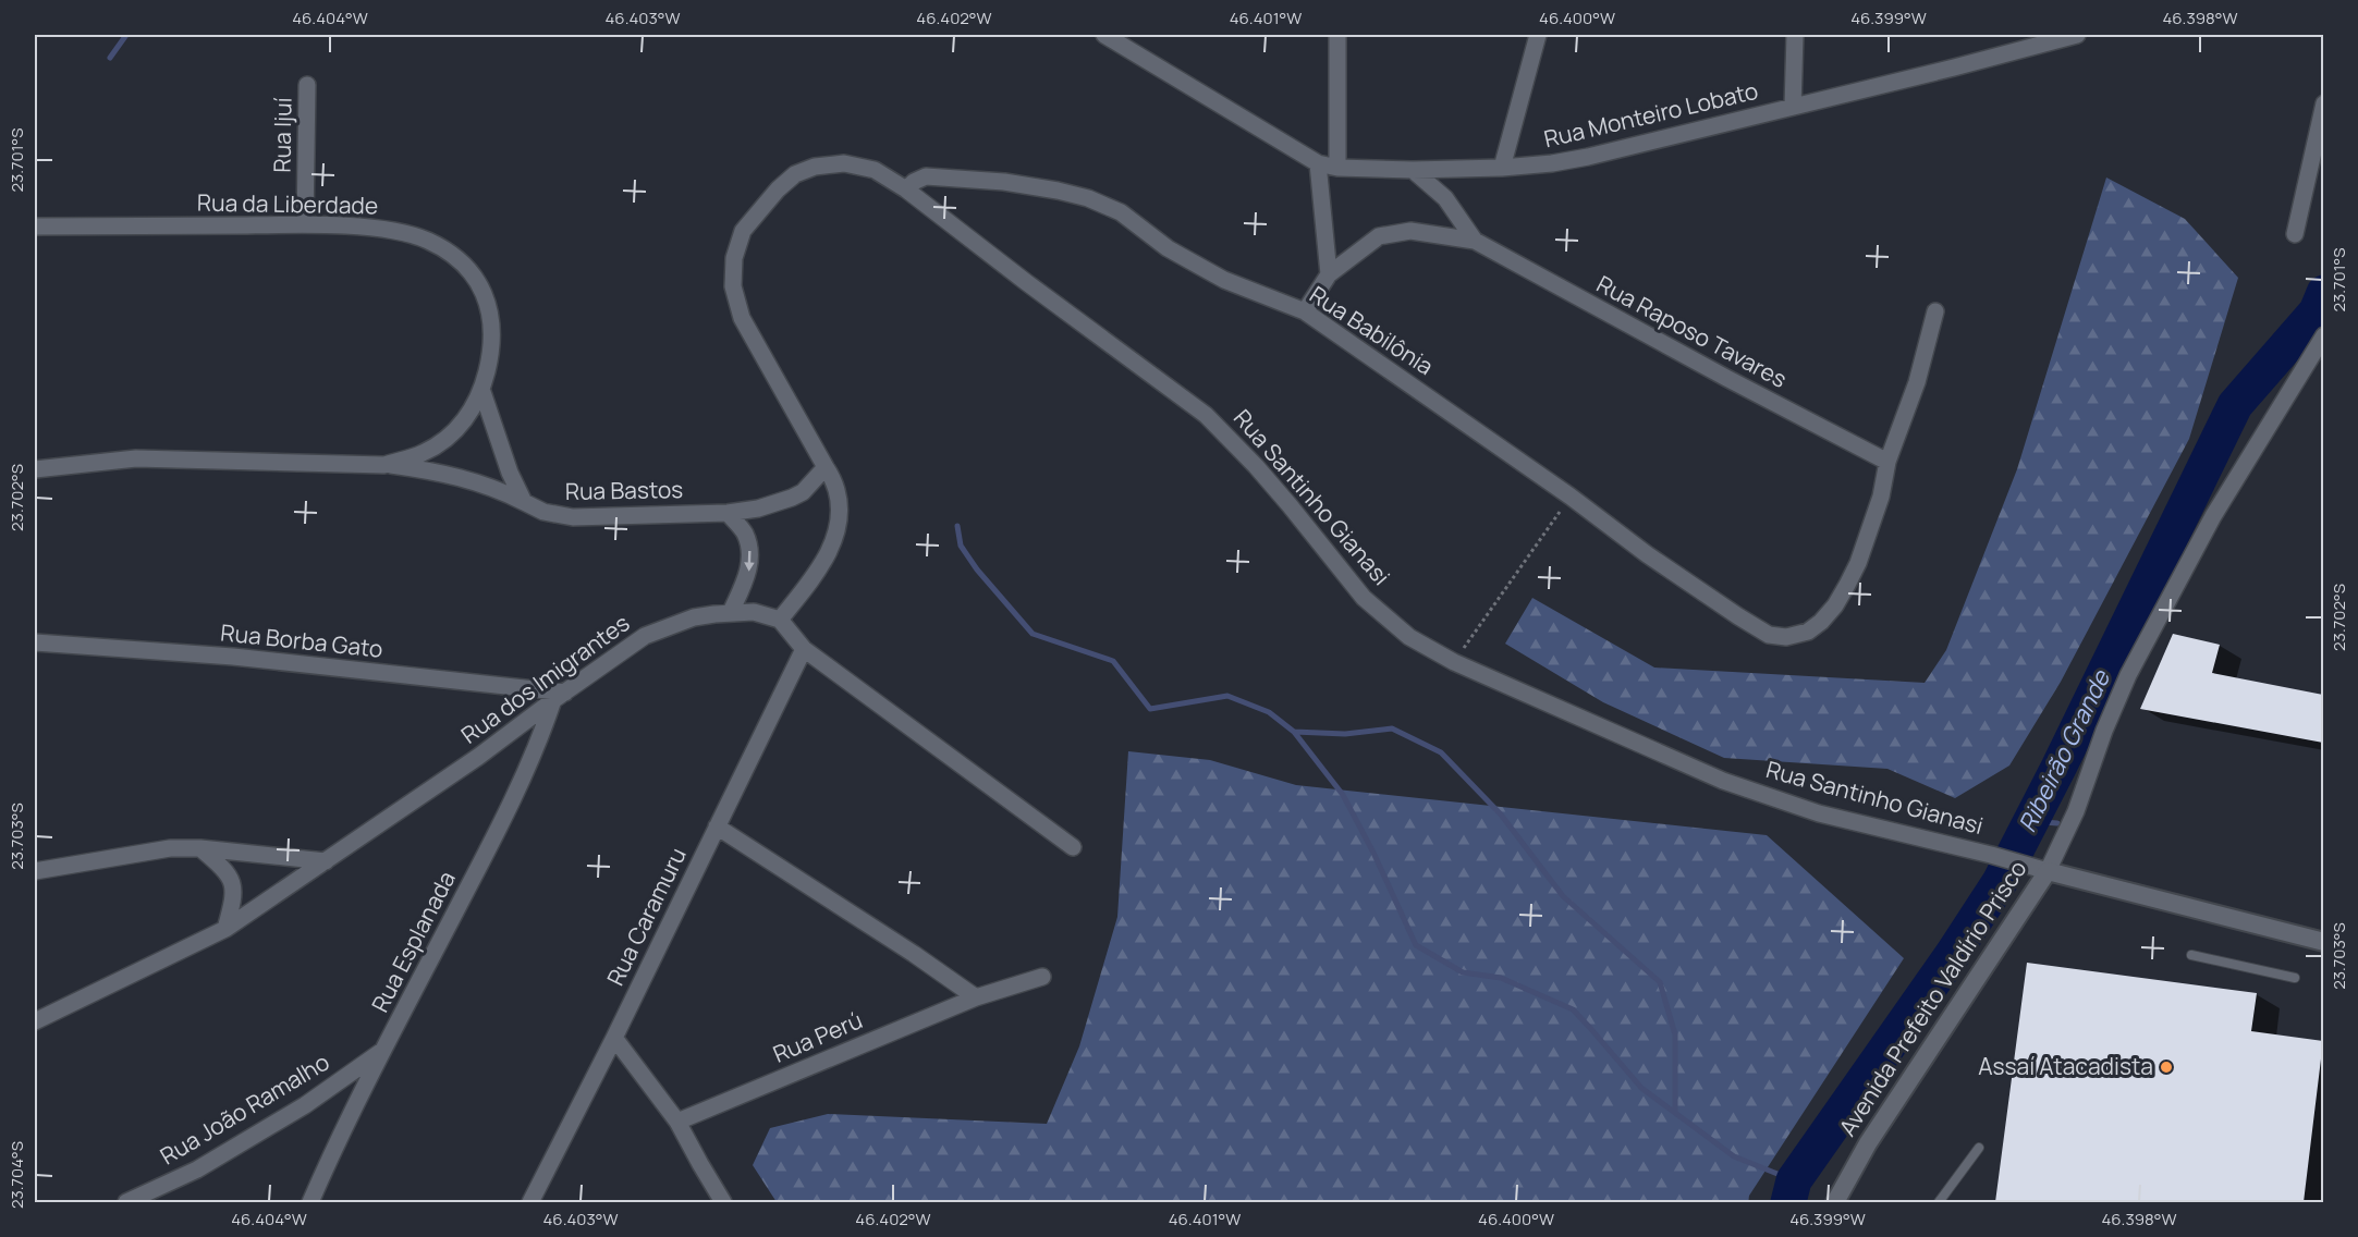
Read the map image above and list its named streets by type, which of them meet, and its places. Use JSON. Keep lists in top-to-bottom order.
{
  "streets": {
    "street": [
      "Rua Monteiro Lobato",
      "Rua Ijuí",
      "Rua da Liberdade",
      "Rua Babilônia",
      "Rua Raposo Tavares",
      "Rua Bastos",
      "Rua Santinho Gianasi",
      "Rua Borba Gato",
      "Rua dos Imigrantes",
      "Rua Caramuru",
      "Rua Esplanada",
      "Avenida Prefeito Valdírio Prisco",
      "Rua Perú",
      "Rua João Ramalho"
    ]
  },
  "crossings": [
    ["Rua Monteiro Lobato", "Rua Raposo Tavares"],
    ["Rua Ijuí", "Rua da Liberdade"],
    ["Rua da Liberdade", "Rua Bastos"],
    ["Rua Babilônia", "Rua Raposo Tavares"],
    ["Rua Babilônia", "Rua Santinho Gianasi"],
    ["Rua Bastos", "Rua Santinho Gianasi"],
    ["Rua Santinho Gianasi", "Rua dos Imigrantes"],
    ["Rua Santinho Gianasi", "Avenida Prefeito Valdírio Prisco"],
    ["Rua Borba Gato", "Rua dos Imigrantes"],
    ["Rua Borba Gato", "Rua Esplanada"],
    ["Rua dos Imigrantes", "Rua Esplanada"],
    ["Rua Esplanada", "Rua João Ramalho"]
  ],
  "water": ["Ribeirão Grande"],
  "places": ["Assaí Atacadista"],
  "coordinates": [
    "46.404°W",
    "46.403°W",
    "46.402°W",
    "46.401°W",
    "46.400°W",
    "46.399°W",
    "46.398°W",
    "23.701°S",
    "23.702°S",
    "23.703°S",
    "23.704°S"
  ]
}
